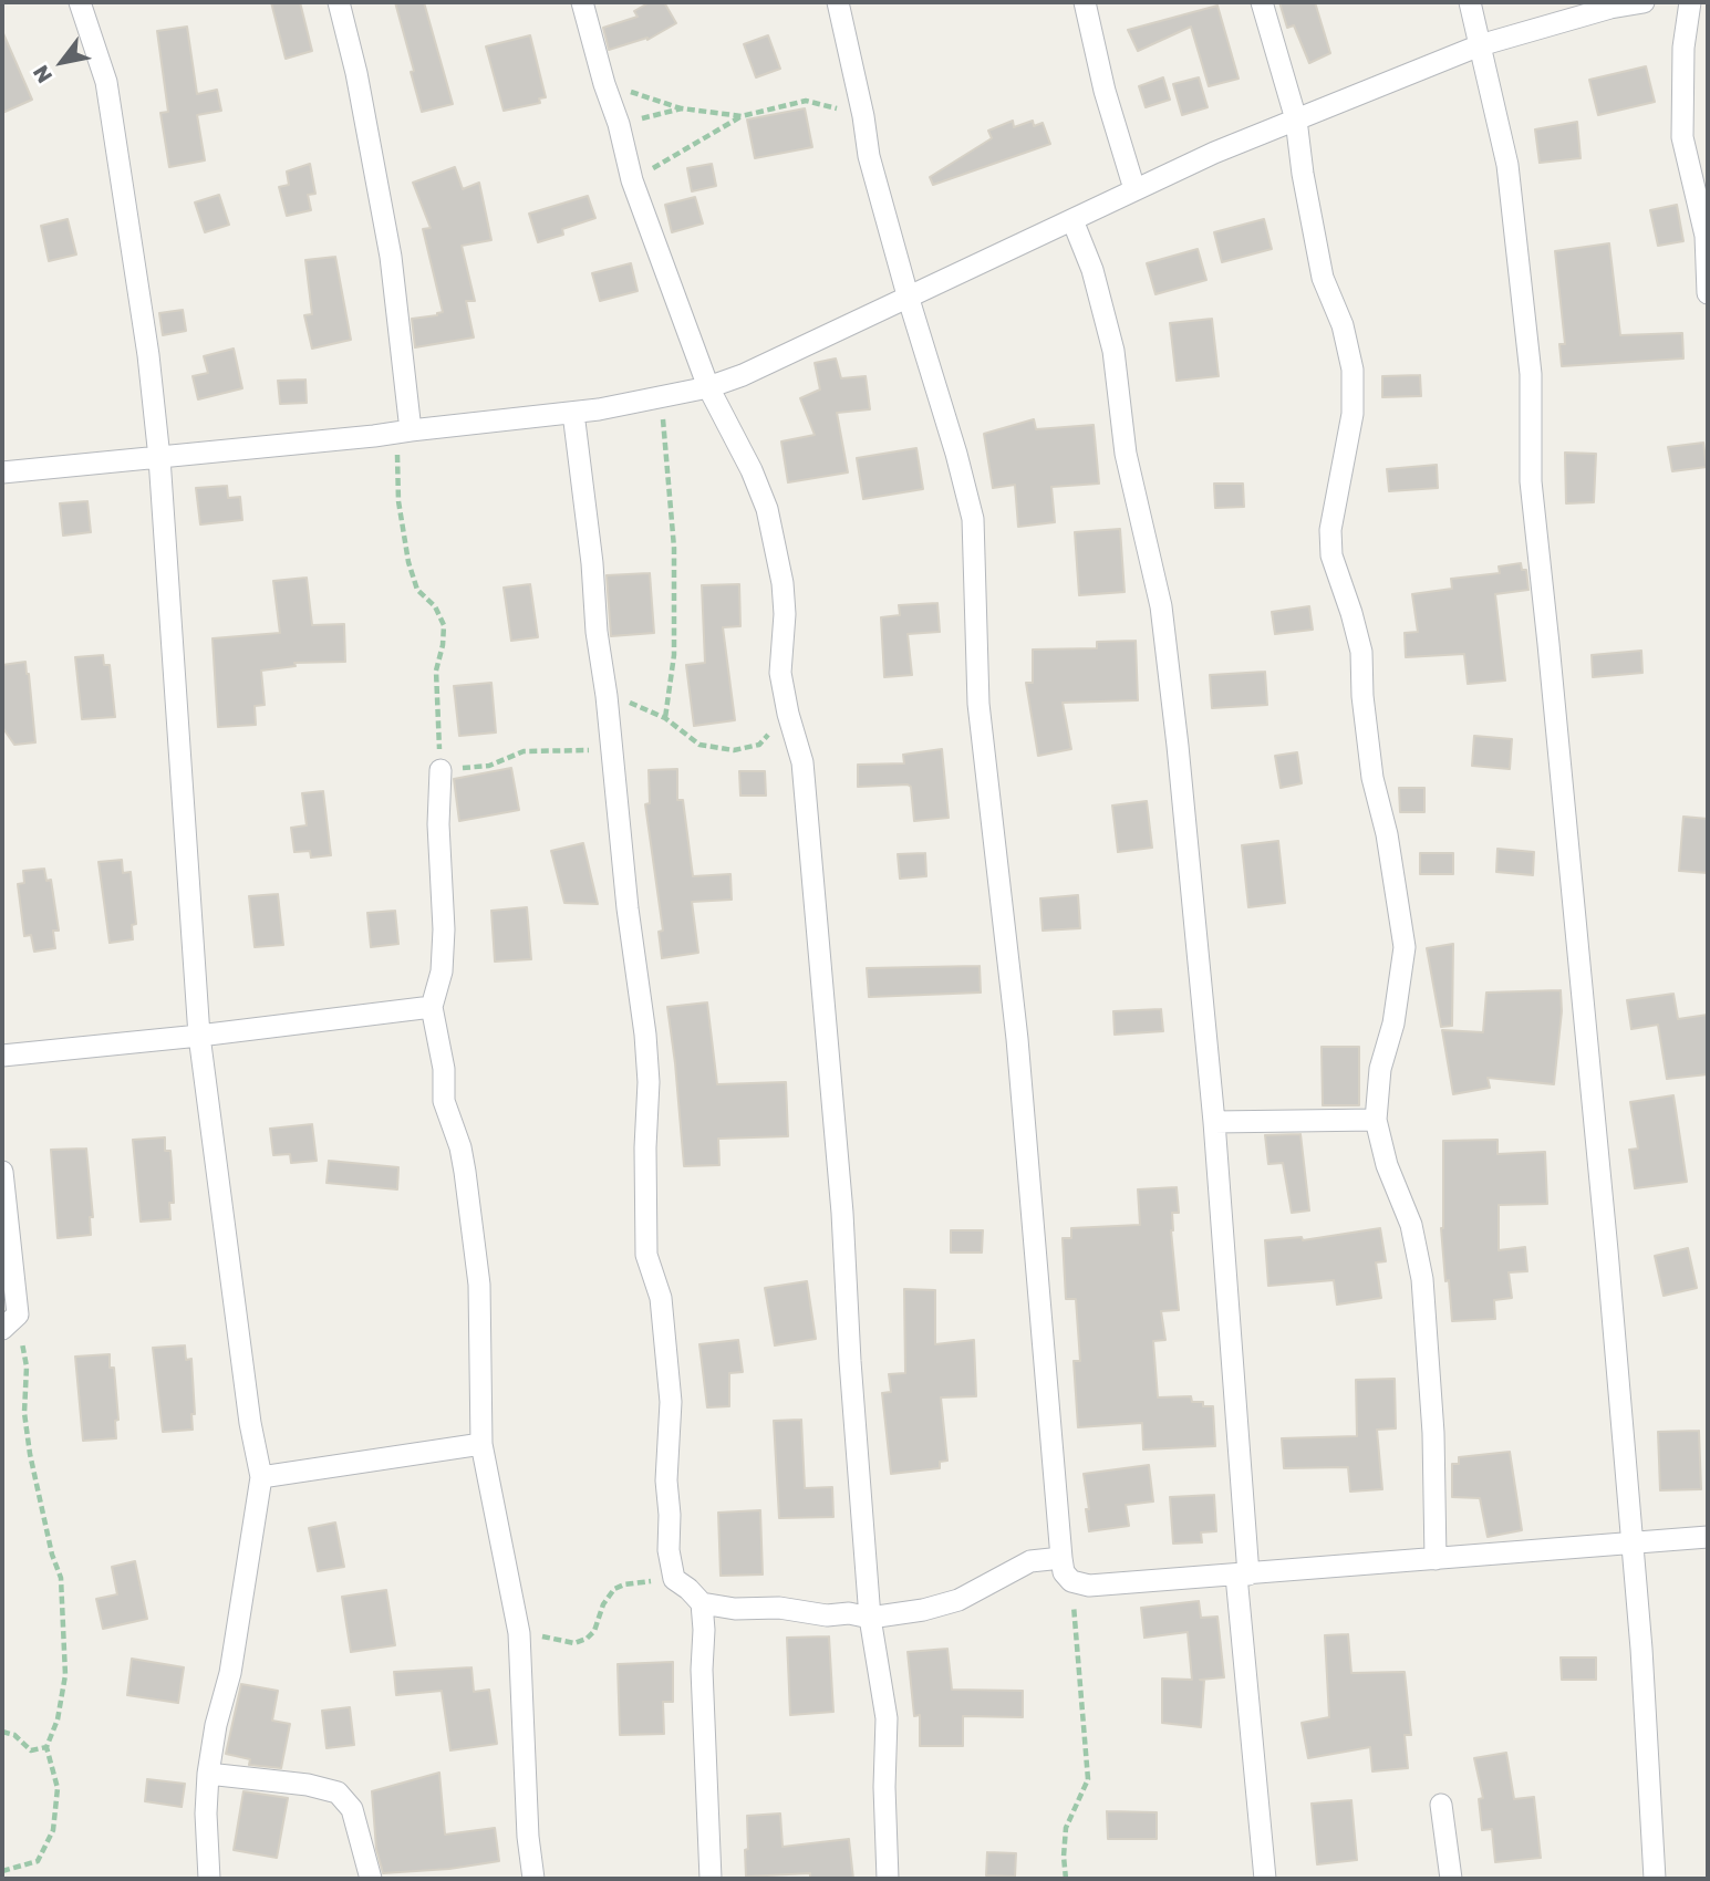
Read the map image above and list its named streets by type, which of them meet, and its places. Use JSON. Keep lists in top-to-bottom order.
{
  "north": "bottom left"
}
